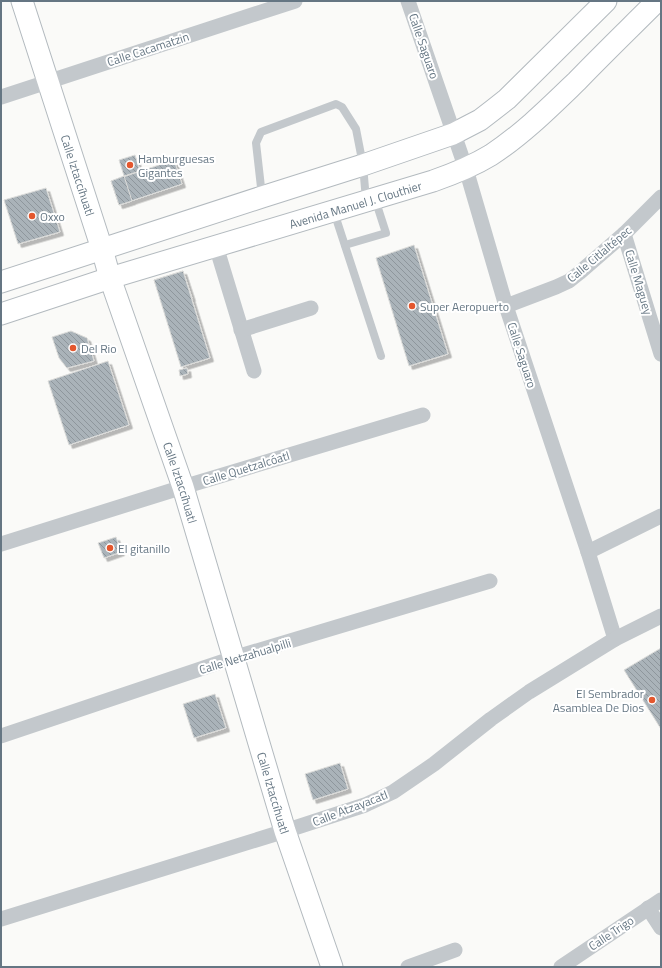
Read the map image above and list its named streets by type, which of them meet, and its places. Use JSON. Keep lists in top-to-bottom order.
{
  "streets": {
    "main road": ["Calle Iztaccíhuatl", "Avenida Manuel J. Clouthier"],
    "street": [
      "Calle Saguaro",
      "Calle Cacamatzin",
      "Calle Citlaltépec",
      "Calle Maguey",
      "Calle Quetzalcóatl",
      "Calle Netzahualpilli",
      "Calle Atzayacatl",
      "Calle Trigo"
    ]
  },
  "crossings": [
    ["Calle Saguaro", "Avenida Manuel J. Clouthier"],
    ["Calle Saguaro", "Calle Citlaltépec"],
    ["Calle Saguaro", "Calle Atzayacatl"],
    ["Calle Cacamatzin", "Calle Iztaccíhuatl"],
    ["Calle Iztaccíhuatl", "Avenida Manuel J. Clouthier"],
    ["Calle Iztaccíhuatl", "Calle Quetzalcóatl"],
    ["Calle Iztaccíhuatl", "Calle Netzahualpilli"],
    ["Calle Iztaccíhuatl", "Calle Atzayacatl"],
    ["Calle Citlaltépec", "Calle Maguey"]
  ],
  "places": [
    "Hamburguesas Gigantes",
    "Oxxo",
    "Super Aeropuerto",
    "Del Rio",
    "El gitanillo",
    "El Sembrador Asamblea De Dios"
  ]
}
